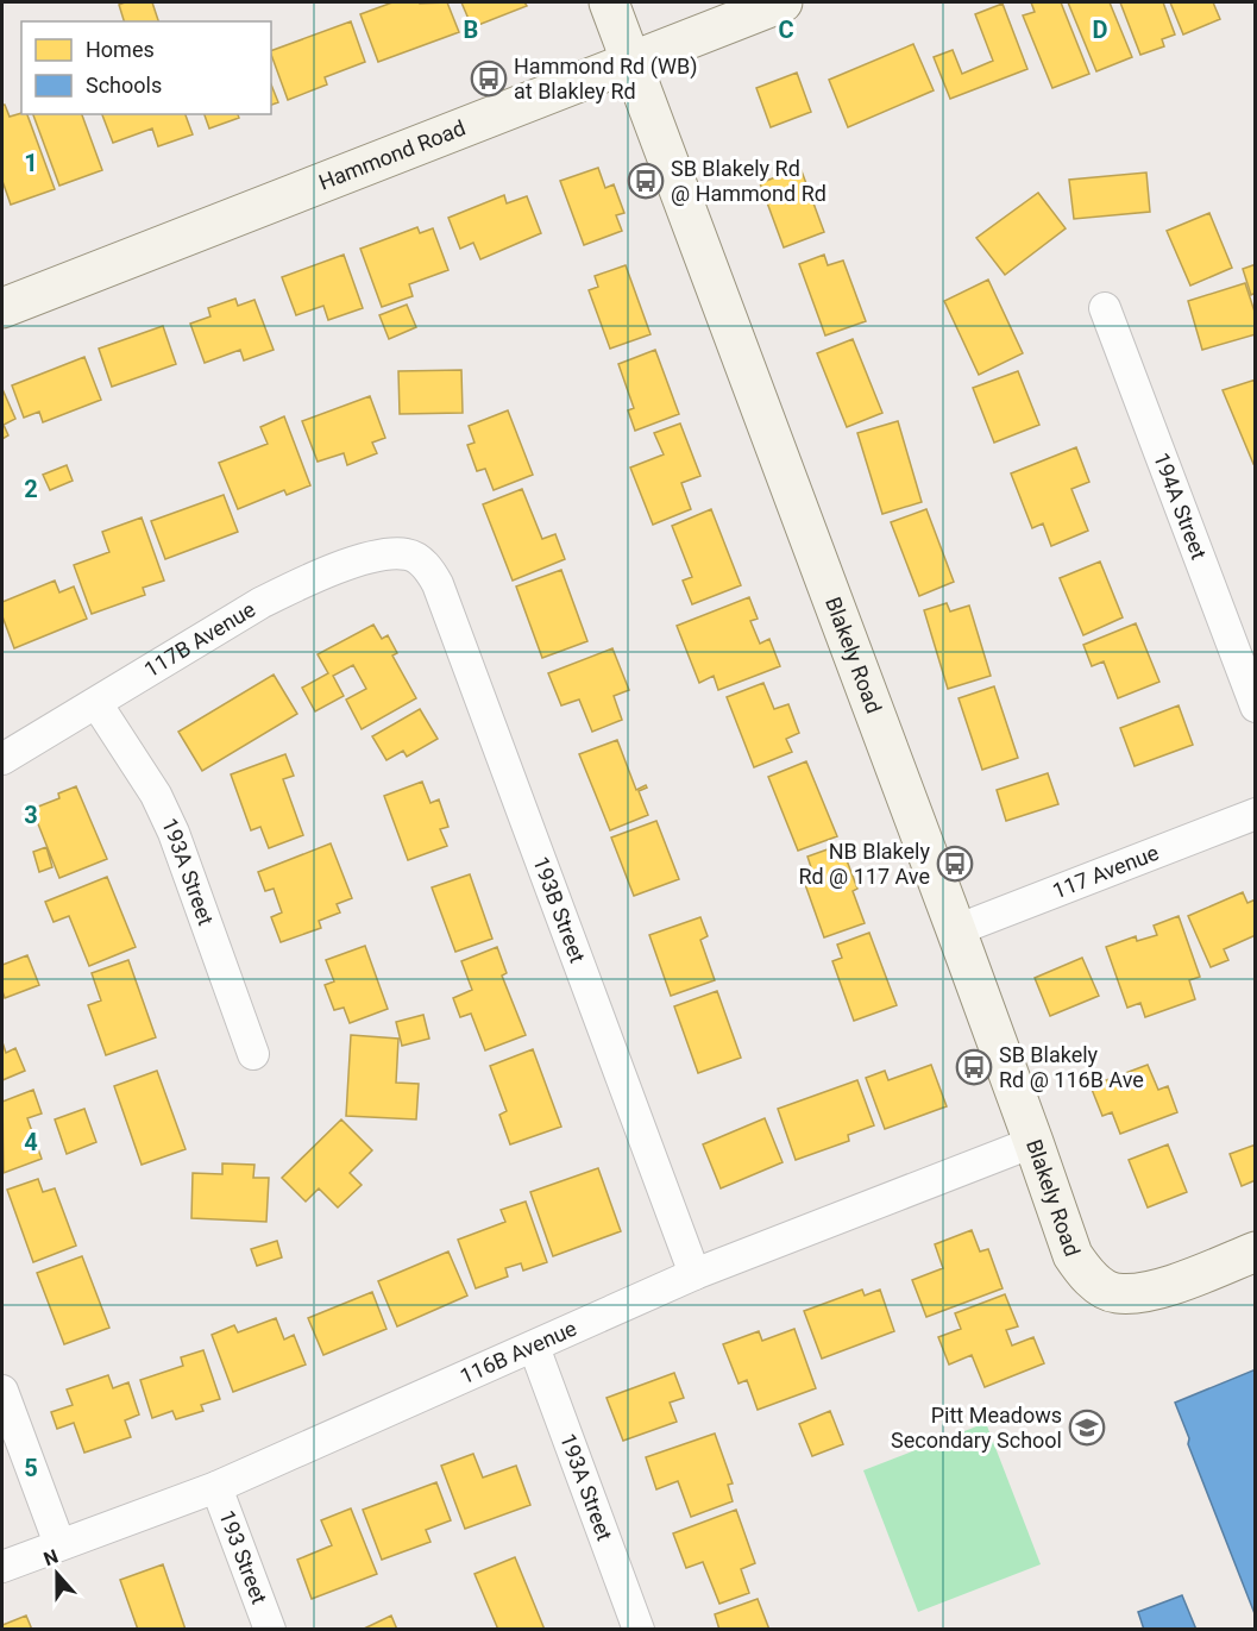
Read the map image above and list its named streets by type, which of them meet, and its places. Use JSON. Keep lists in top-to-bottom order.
{
  "streets": {
    "street": [
      "Hammond Road",
      "194A Street",
      "117B Avenue",
      "Blakely Road",
      "193A Street",
      "117 Avenue",
      "193B Street",
      "116B Avenue",
      "193 Street"
    ]
  },
  "crossings": [
    ["Hammond Road", "Blakely Road"],
    ["117B Avenue", "193A Street"],
    ["117B Avenue", "193B Street"],
    ["Blakely Road", "117 Avenue"],
    ["Blakely Road", "116B Avenue"],
    ["193A Street", "116B Avenue"],
    ["193B Street", "116B Avenue"],
    ["116B Avenue", "193 Street"]
  ],
  "places": {
    "bus stop": [
      "Hammond Rd (WB) at Blakley Rd",
      "SB Blakely Rd @ Hammond Rd",
      "NB Blakely Rd @ 117 Ave",
      "SB Blakely Rd @ 116B Ave"
    ],
    "school or university": ["Pitt Meadows Secondary School"]
  },
  "legend": ["Homes", "Schools"],
  "north": "top",
  "grid": {
    "columns": ["B", "C", "D"],
    "rows": [
      "1",
      "2",
      "3",
      "4",
      "5"
    ]
  }
}
